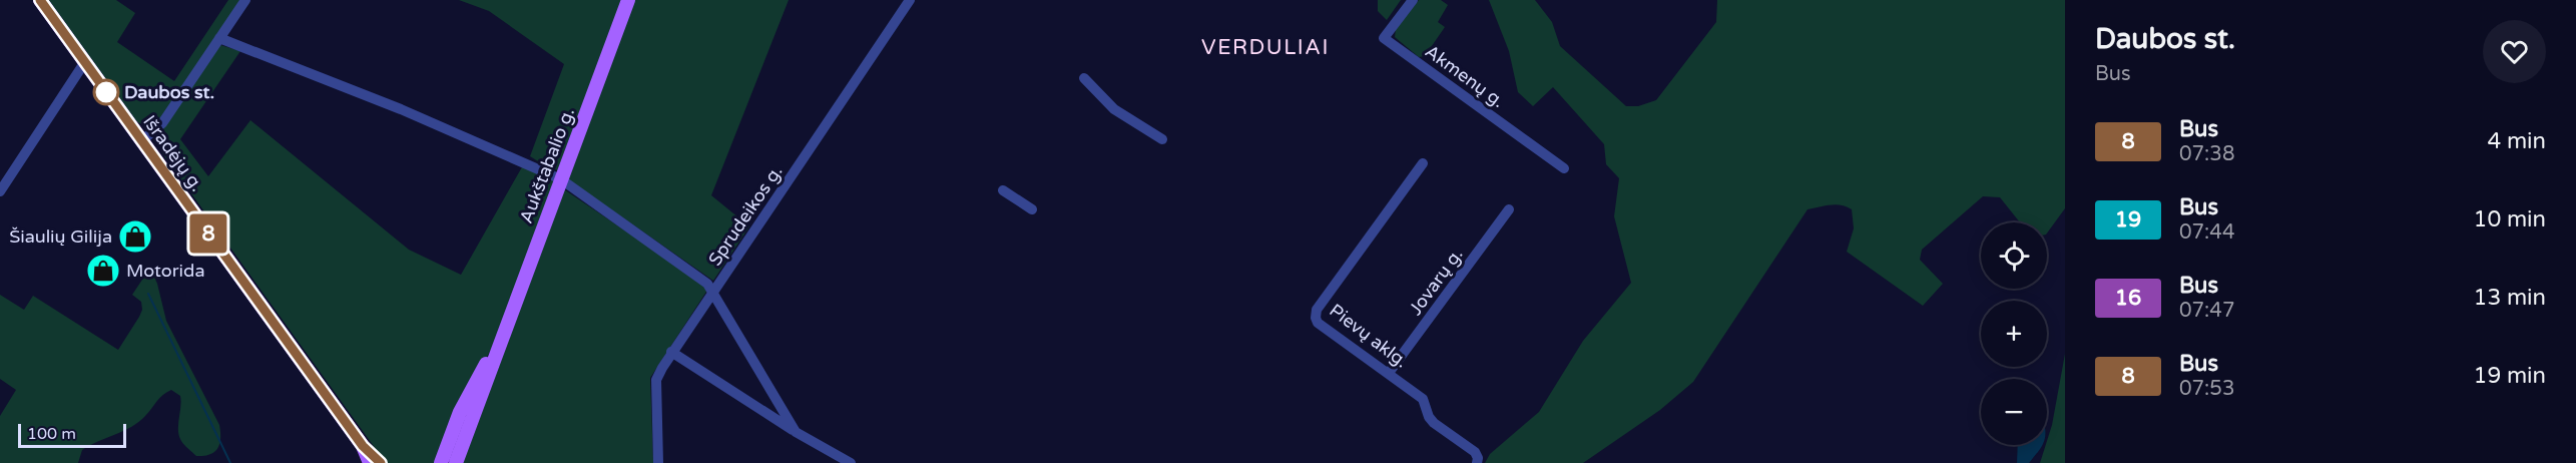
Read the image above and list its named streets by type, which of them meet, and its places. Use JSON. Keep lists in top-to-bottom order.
{
  "streets": {
    "main road": ["Išradėjų g.", "Aukštabalio g."],
    "street": [
      "Akmenų g.",
      "Sprudeikos g.",
      "Jovarų g.",
      "Pievų aklg."
    ]
  },
  "crossings": [
    ["Jovarų g.", "Pievų aklg."]
  ],
  "districts": ["VERDULIAI"],
  "places": {
    "other": ["Daubos st."],
    "shop": ["Šiaulių Gilija", "Motorida"]
  },
  "lines": ["bus line 8"],
  "scale_bar": "100 m",
  "page": {
    "on_map": "8",
    "heading": ["Daubos st.", "Bus"],
    "list": [
      {
        "mark": "8",
        "name": "Bus",
        "note": "07:38",
        "value": "4 min"
      },
      {
        "mark": "19",
        "name": "Bus",
        "note": "07:44",
        "value": "10 min"
      },
      {
        "mark": "16",
        "name": "Bus",
        "note": "07:47",
        "value": "13 min"
      },
      {
        "mark": "8",
        "name": "Bus",
        "note": "07:53",
        "value": "19 min"
      }
    ],
    "map_buttons": ["+", "−"],
    "scale": "100 m"
  }
}
